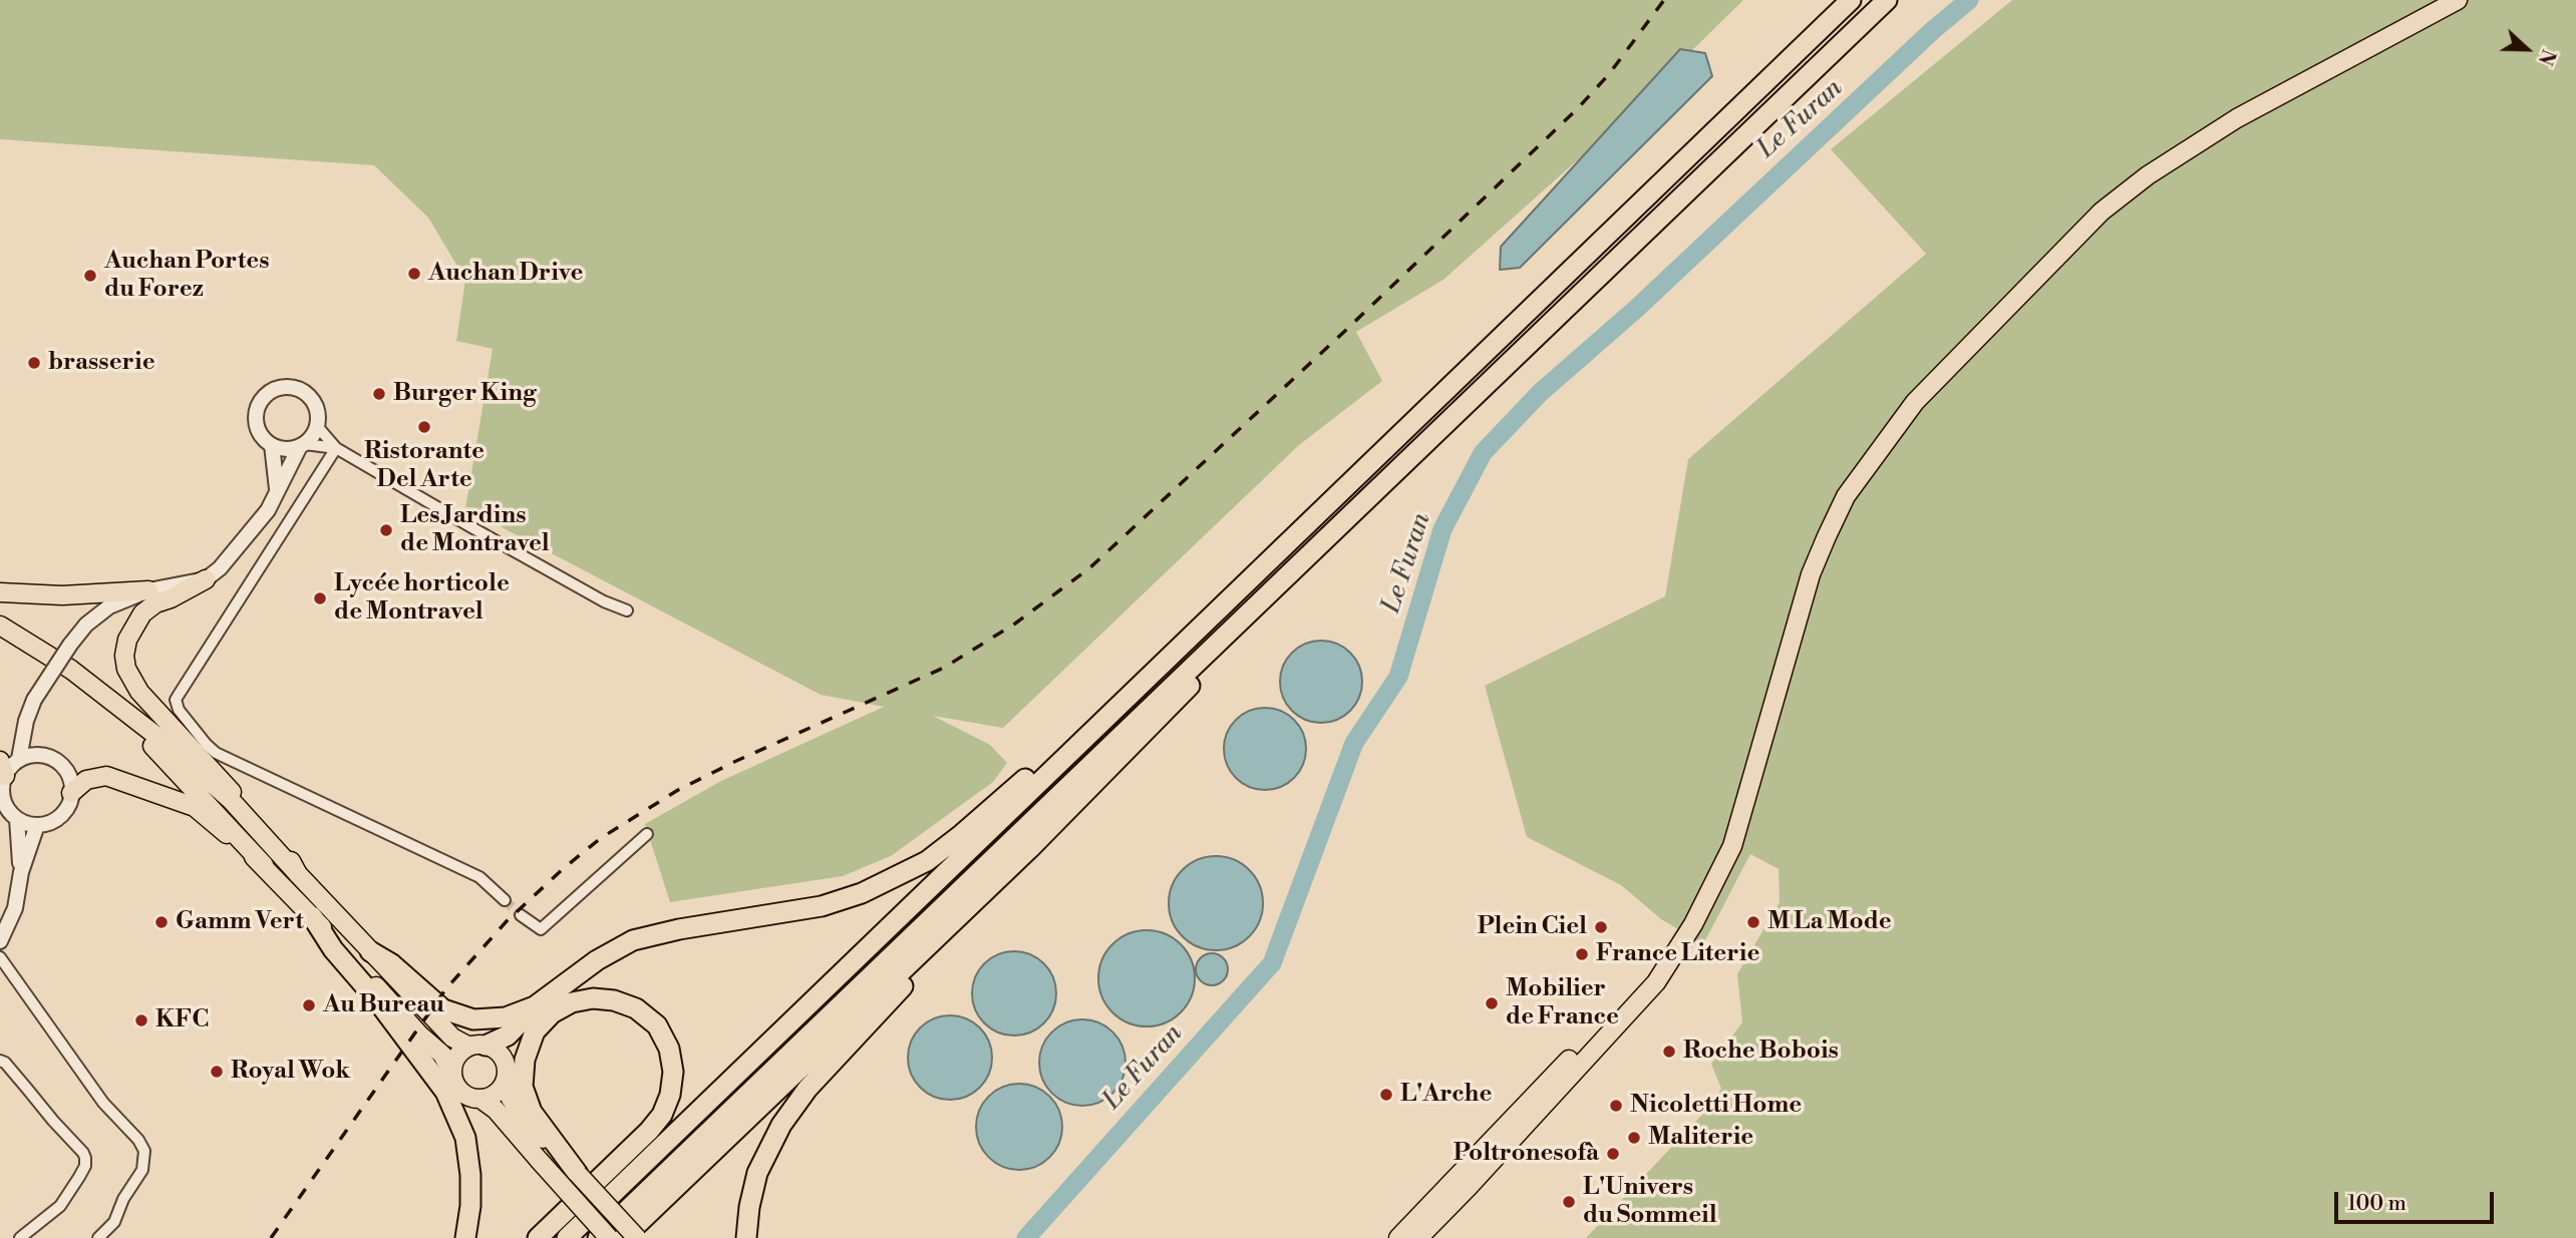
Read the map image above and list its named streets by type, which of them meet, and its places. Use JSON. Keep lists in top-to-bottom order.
{
  "water": ["Le Furan"],
  "places": [
    "Auchan Drive",
    "Auchan Portes du Forez",
    "brasserie",
    "Burger King",
    "Ristorante Del Arte",
    "Les Jardins de Montravel",
    "Lycée horticole de Montravel",
    "Gamm Vert",
    "M La Mode",
    "Plein Ciel",
    "France Literie",
    "Mobilier de France",
    "Au Bureau",
    "KFC",
    "Roche Bobois",
    "Royal Wok",
    "L'Arche",
    "Nicoletti Home",
    "Maliterie",
    "Poltronesofà",
    "L'Univers du Sommeil"
  ],
  "scale_bar": "100 m",
  "north": "right"
}
